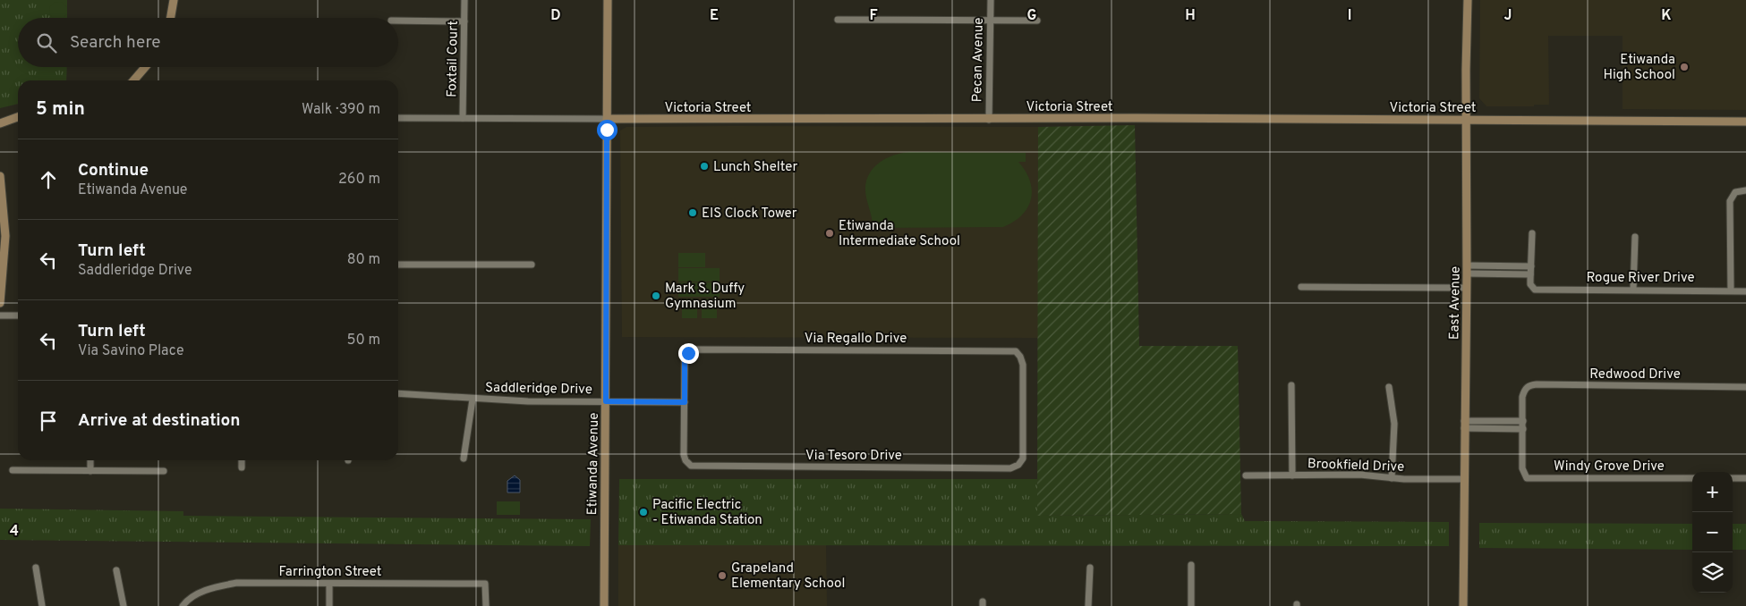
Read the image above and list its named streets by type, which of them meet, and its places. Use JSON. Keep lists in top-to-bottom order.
{
  "streets": {
    "street": [
      "Foxtail Court",
      "Pecan Avenue",
      "Victoria Street",
      "Rogue River Drive",
      "East Avenue",
      "Via Regallo Drive",
      "Redwood Drive",
      "Saddleridge Drive",
      "Via Tesoro Drive",
      "Etiwanda Avenue",
      "Brookfield Drive",
      "Windy Grove Drive",
      "Farrington Street"
    ]
  },
  "crossings": [
    ["Foxtail Court", "Victoria Street"],
    ["Pecan Avenue", "Victoria Street"],
    ["Victoria Street", "East Avenue"],
    ["Victoria Street", "Etiwanda Avenue"],
    ["East Avenue", "Brookfield Drive"],
    ["Via Regallo Drive", "Saddleridge Drive"],
    ["Via Regallo Drive", "Via Tesoro Drive"],
    ["Saddleridge Drive", "Via Tesoro Drive"],
    ["Saddleridge Drive", "Etiwanda Avenue"]
  ],
  "places": [
    "Etiwanda High School",
    "Lunch Shelter",
    "EIS Clock Tower",
    "Etiwanda Intermediate School",
    "Mark S. Duffy Gymnasium",
    "Pacific Electric - Etiwanda Station",
    "Grapeland Elementary School"
  ],
  "page": {
    "search": "Search here",
    "heading": ["5 min", "Walk · 390 m"],
    "list": [
      ["Continue", "Etiwanda Avenue", "260 m"],
      ["Turn left", "Saddleridge Drive", "80 m"],
      ["Turn left", "Via Savino Place", "50 m"],
      "Arrive at destination"
    ],
    "map_buttons": ["+", "−"]
  },
  "grid": {
    "columns": [
      "D",
      "E",
      "F",
      "G",
      "H",
      "I",
      "J",
      "K"
    ],
    "rows": ["4"]
  }
}
